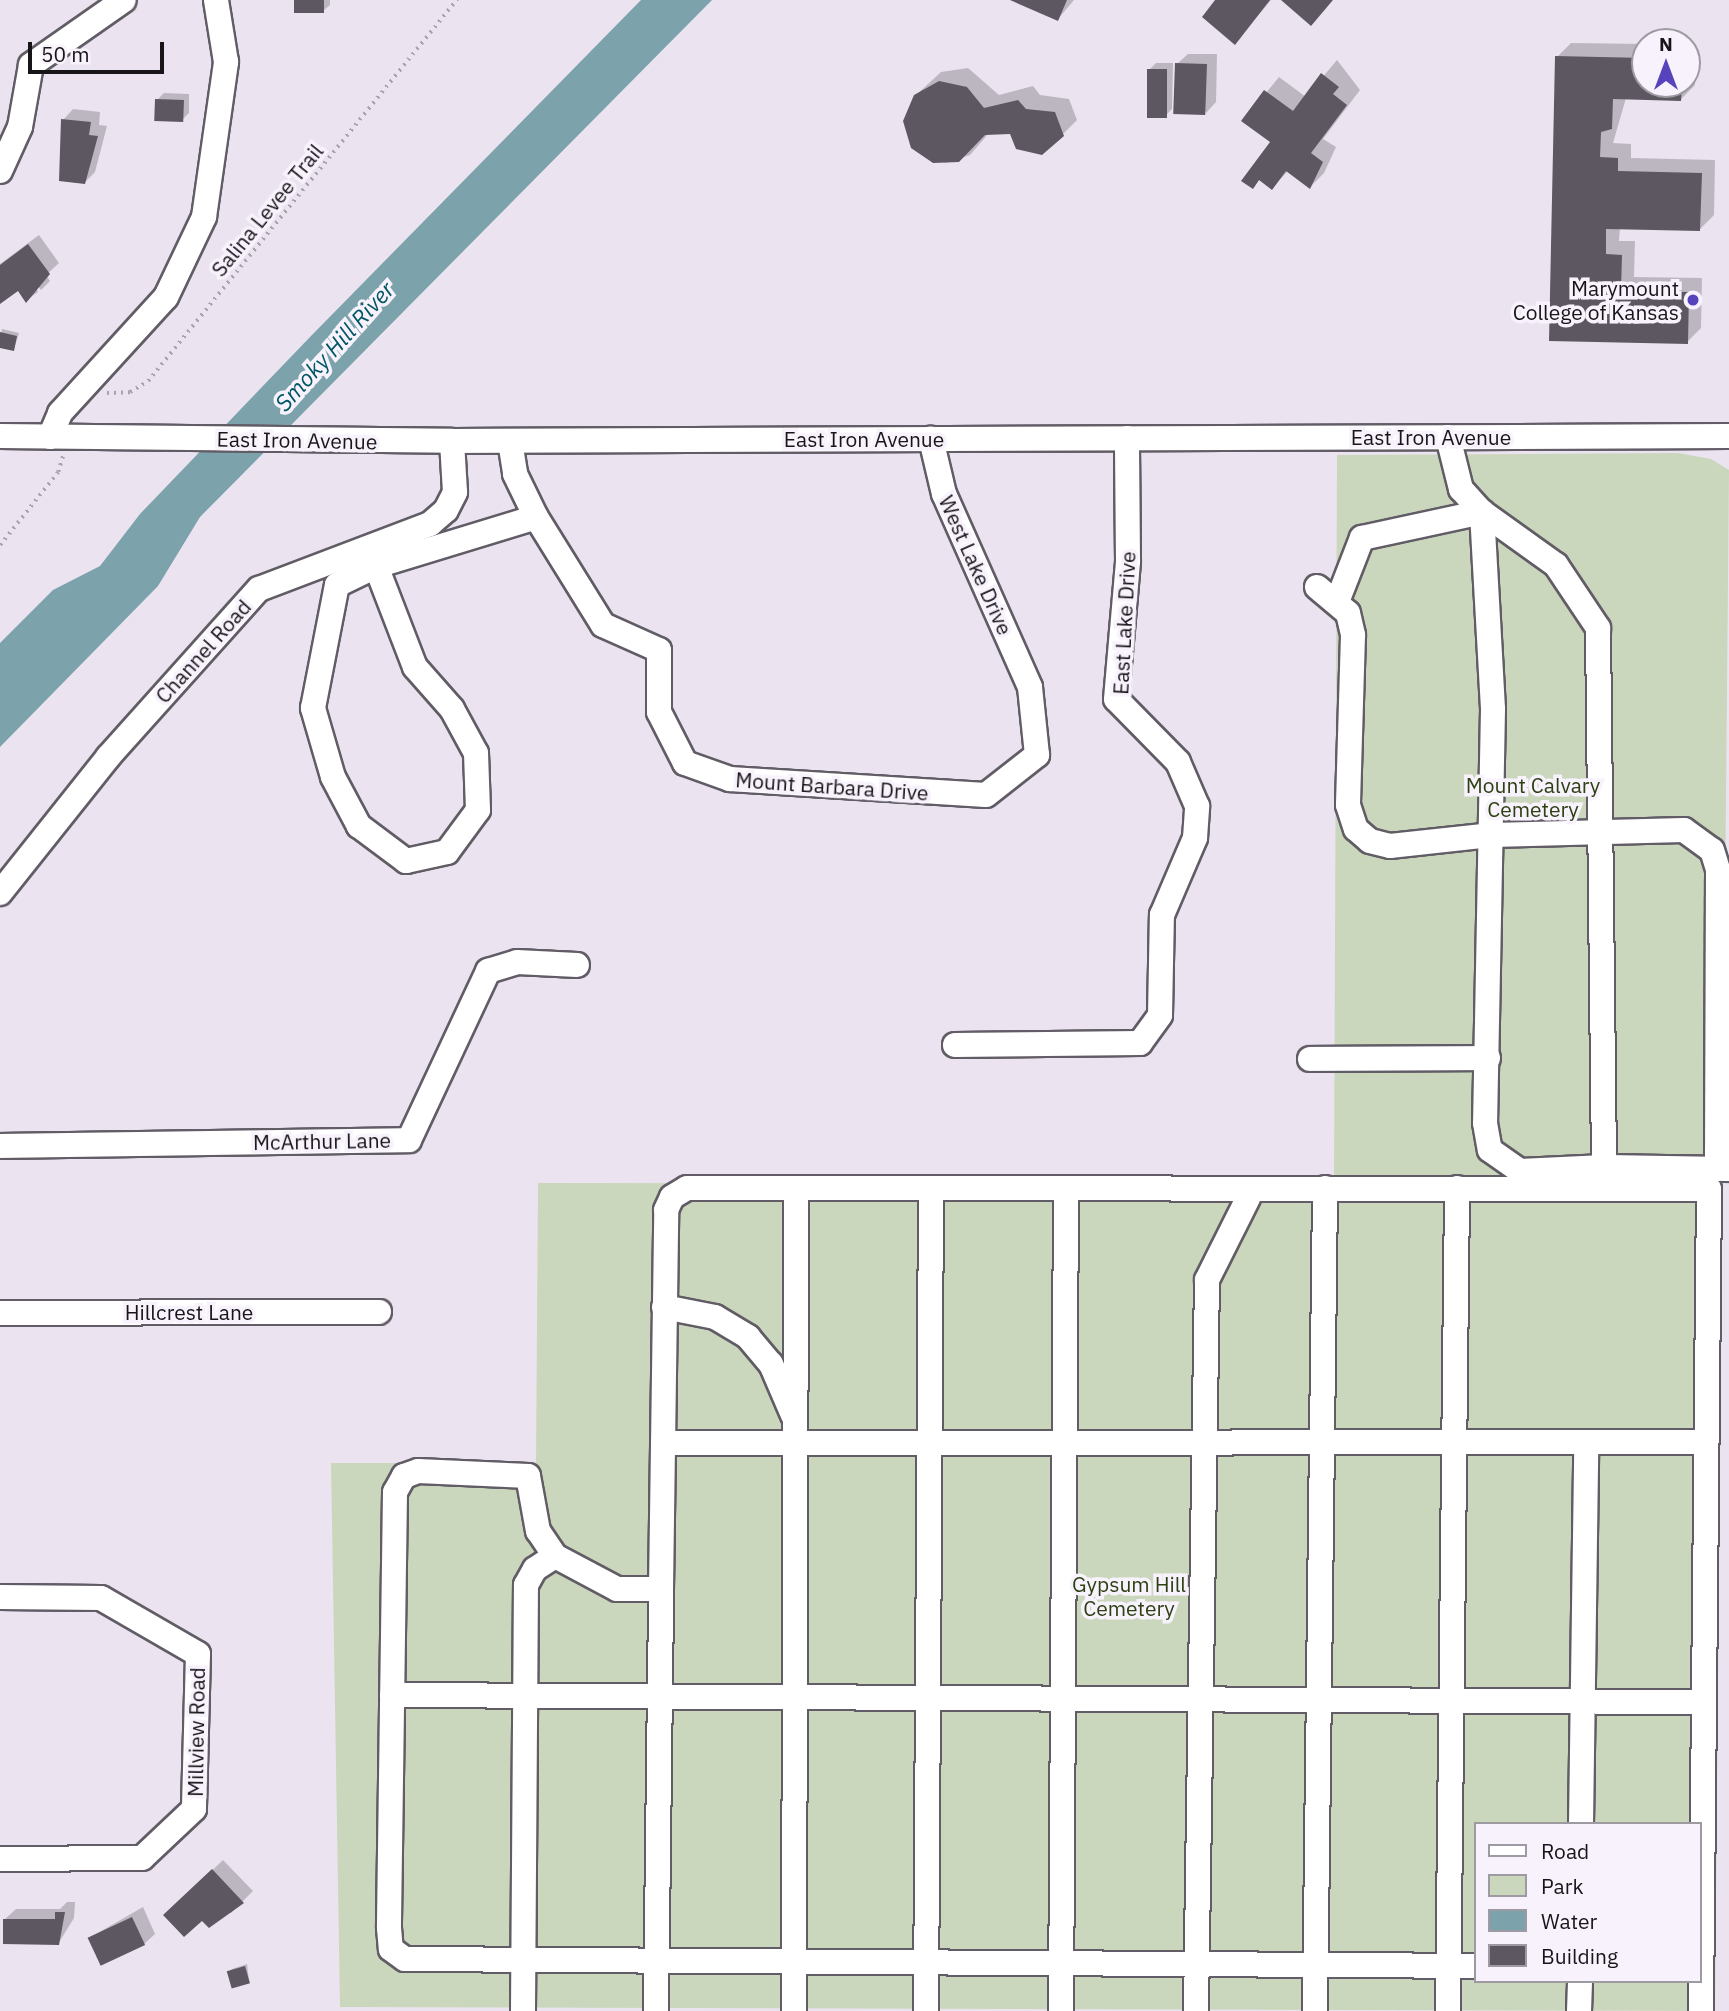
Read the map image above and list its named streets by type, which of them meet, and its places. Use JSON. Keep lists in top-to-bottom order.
{
  "streets": {
    "street": [
      "East Iron Avenue",
      "West Lake Drive",
      "East Lake Drive",
      "Channel Road",
      "Mount Barbara Drive",
      "McArthur Lane",
      "Hillcrest Lane",
      "Millview Road"
    ],
    "path": ["Salina Levee Trail"]
  },
  "crossings": [
    ["East Iron Avenue", "West Lake Drive"],
    ["East Iron Avenue", "East Lake Drive"],
    ["East Iron Avenue", "Channel Road"],
    ["East Iron Avenue", "Mount Barbara Drive"],
    ["West Lake Drive", "Mount Barbara Drive"]
  ],
  "water": ["Smoky Hill River"],
  "parks": ["Mount Calvary Cemetery", "Gypsum Hill Cemetery"],
  "places": ["Marymount College of Kansas"],
  "legend": [
    "Road",
    "Park",
    "Water",
    "Building"
  ],
  "scale_bar": "50 m",
  "north": "top"
}
